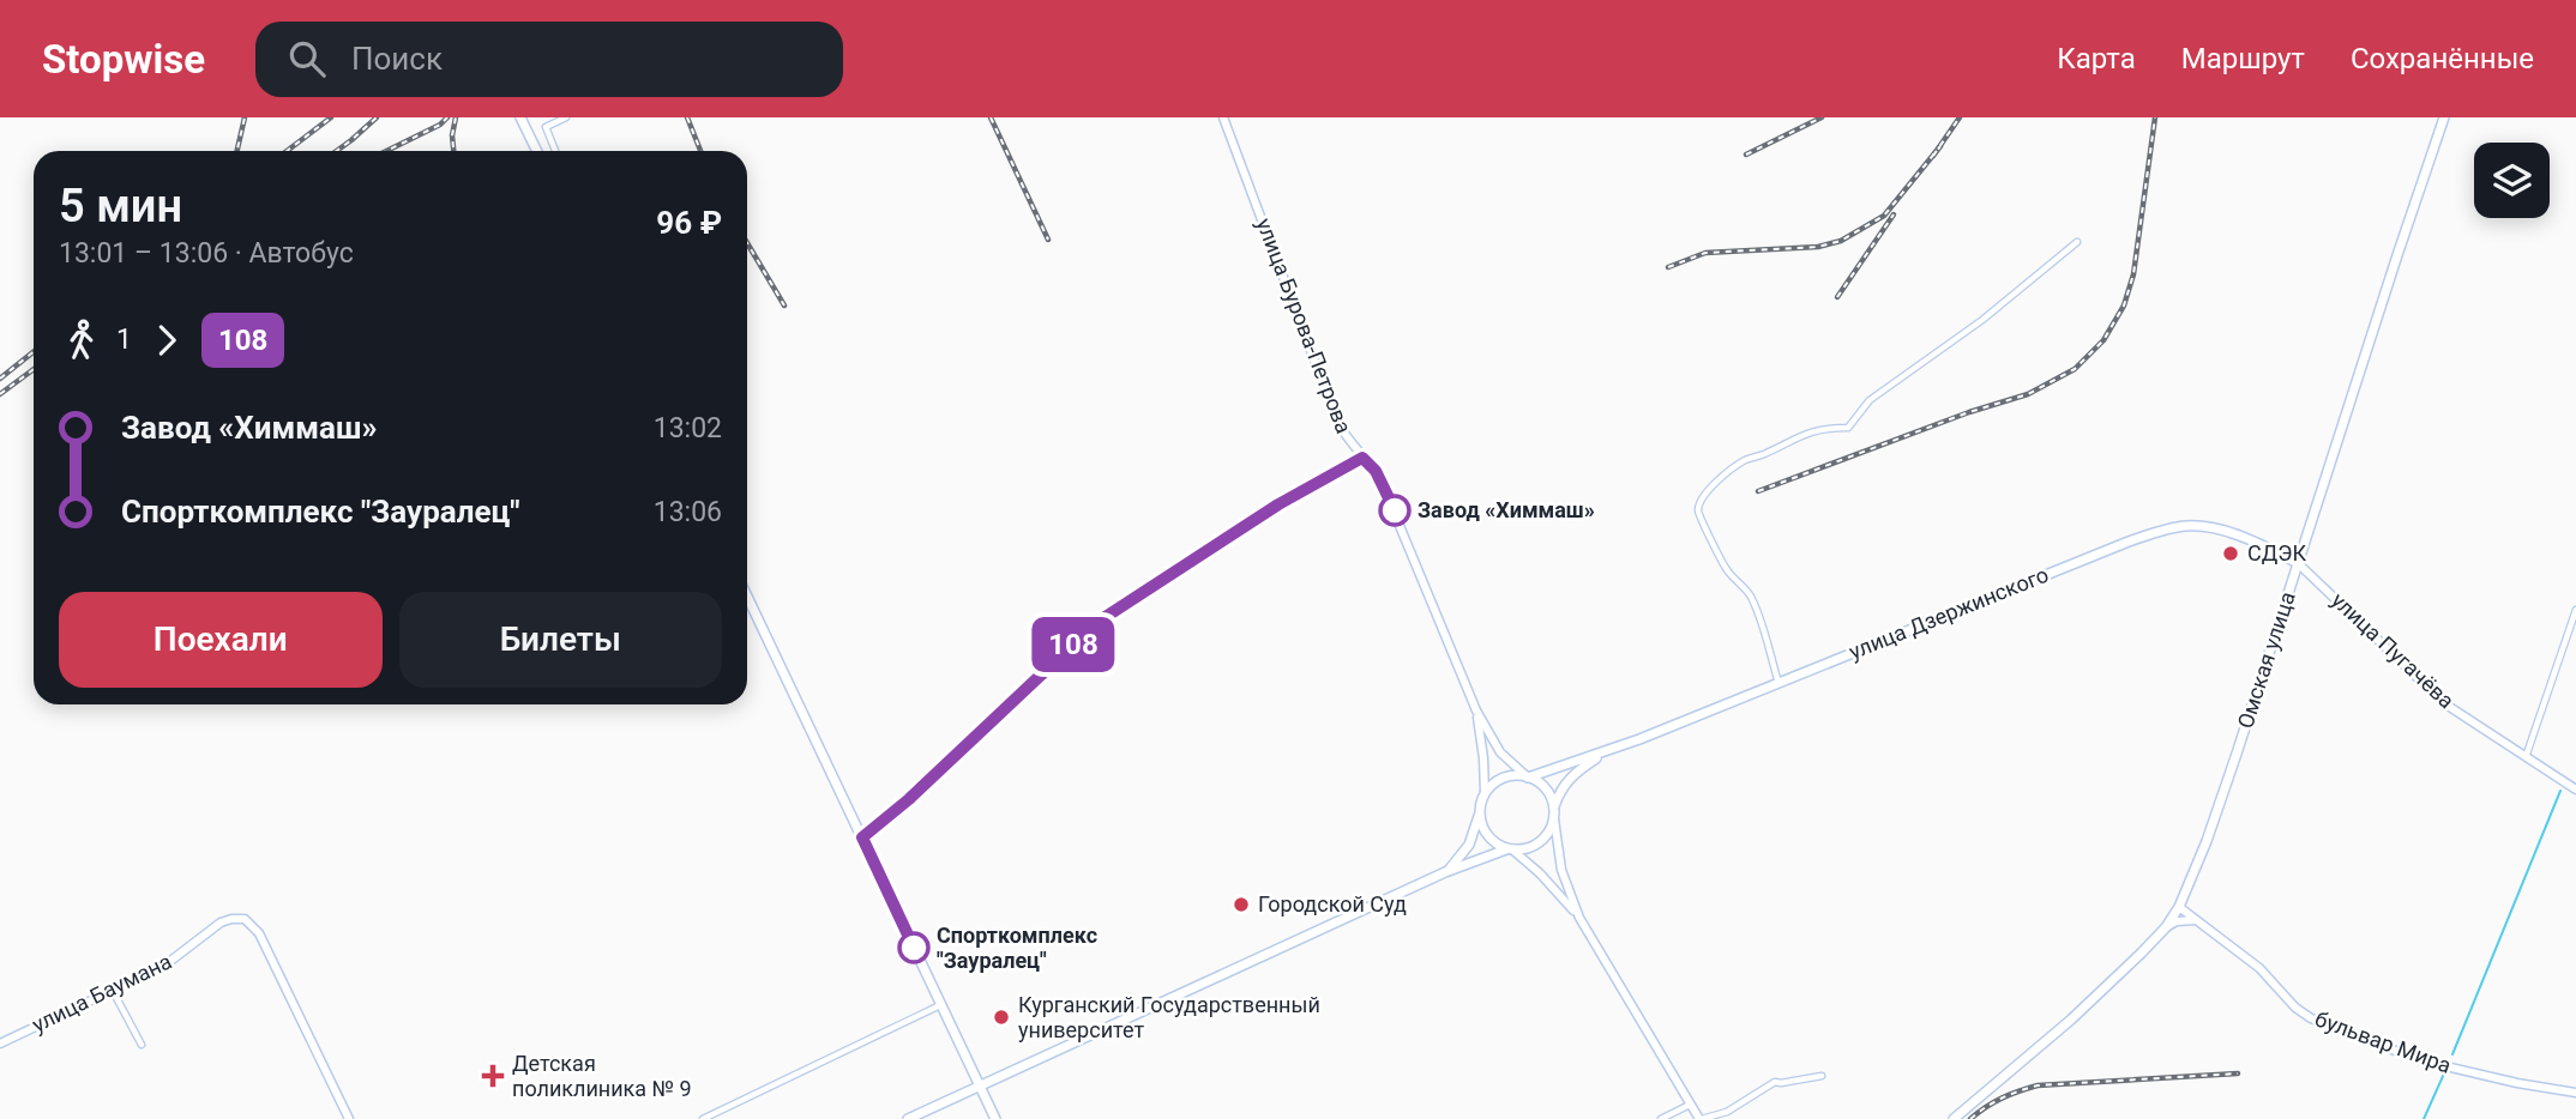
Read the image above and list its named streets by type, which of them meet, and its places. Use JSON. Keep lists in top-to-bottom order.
{
  "streets": {
    "main road": [
      "улица Бурова-Петрова",
      "улица Дзержинского",
      "улица Пугачёва",
      "Омская улица",
      "улица Баумана",
      "бульвар Мира"
    ]
  },
  "crossings": [
    ["улица Бурова-Петрова", "улица Дзержинского"],
    ["улица Дзержинского", "улица Пугачёва"],
    ["улица Дзержинского", "Омская улица"],
    ["улица Пугачёва", "Омская улица"],
    ["Омская улица", "бульвар Мира"]
  ],
  "places": {
    "other": [
      "Завод «Химмаш»",
      "СДЭК",
      "Городской Суд",
      "Спорткомплекс \"Зауралец\"",
      "Курганский Государственный университет"
    ],
    "health": ["Детская поликлиника № 9"]
  },
  "lines": ["bus line 108"],
  "page": {
    "header": "Stopwise",
    "search": "Поиск",
    "nav": ["Карта", "Маршрут", "Сохранённые"],
    "on_map": "108",
    "heading": ["5 мин", "13:01 – 13:06 · Автобус", "96 ₽"],
    "legs": ["1", "108"],
    "list": [
      {
        "name": "Завод «Химмаш»",
        "value": "13:02"
      },
      {
        "name": "Спорткомплекс \"Зауралец\"",
        "value": "13:06"
      }
    ],
    "buttons": ["Поехали", "Билеты"]
  }
}
